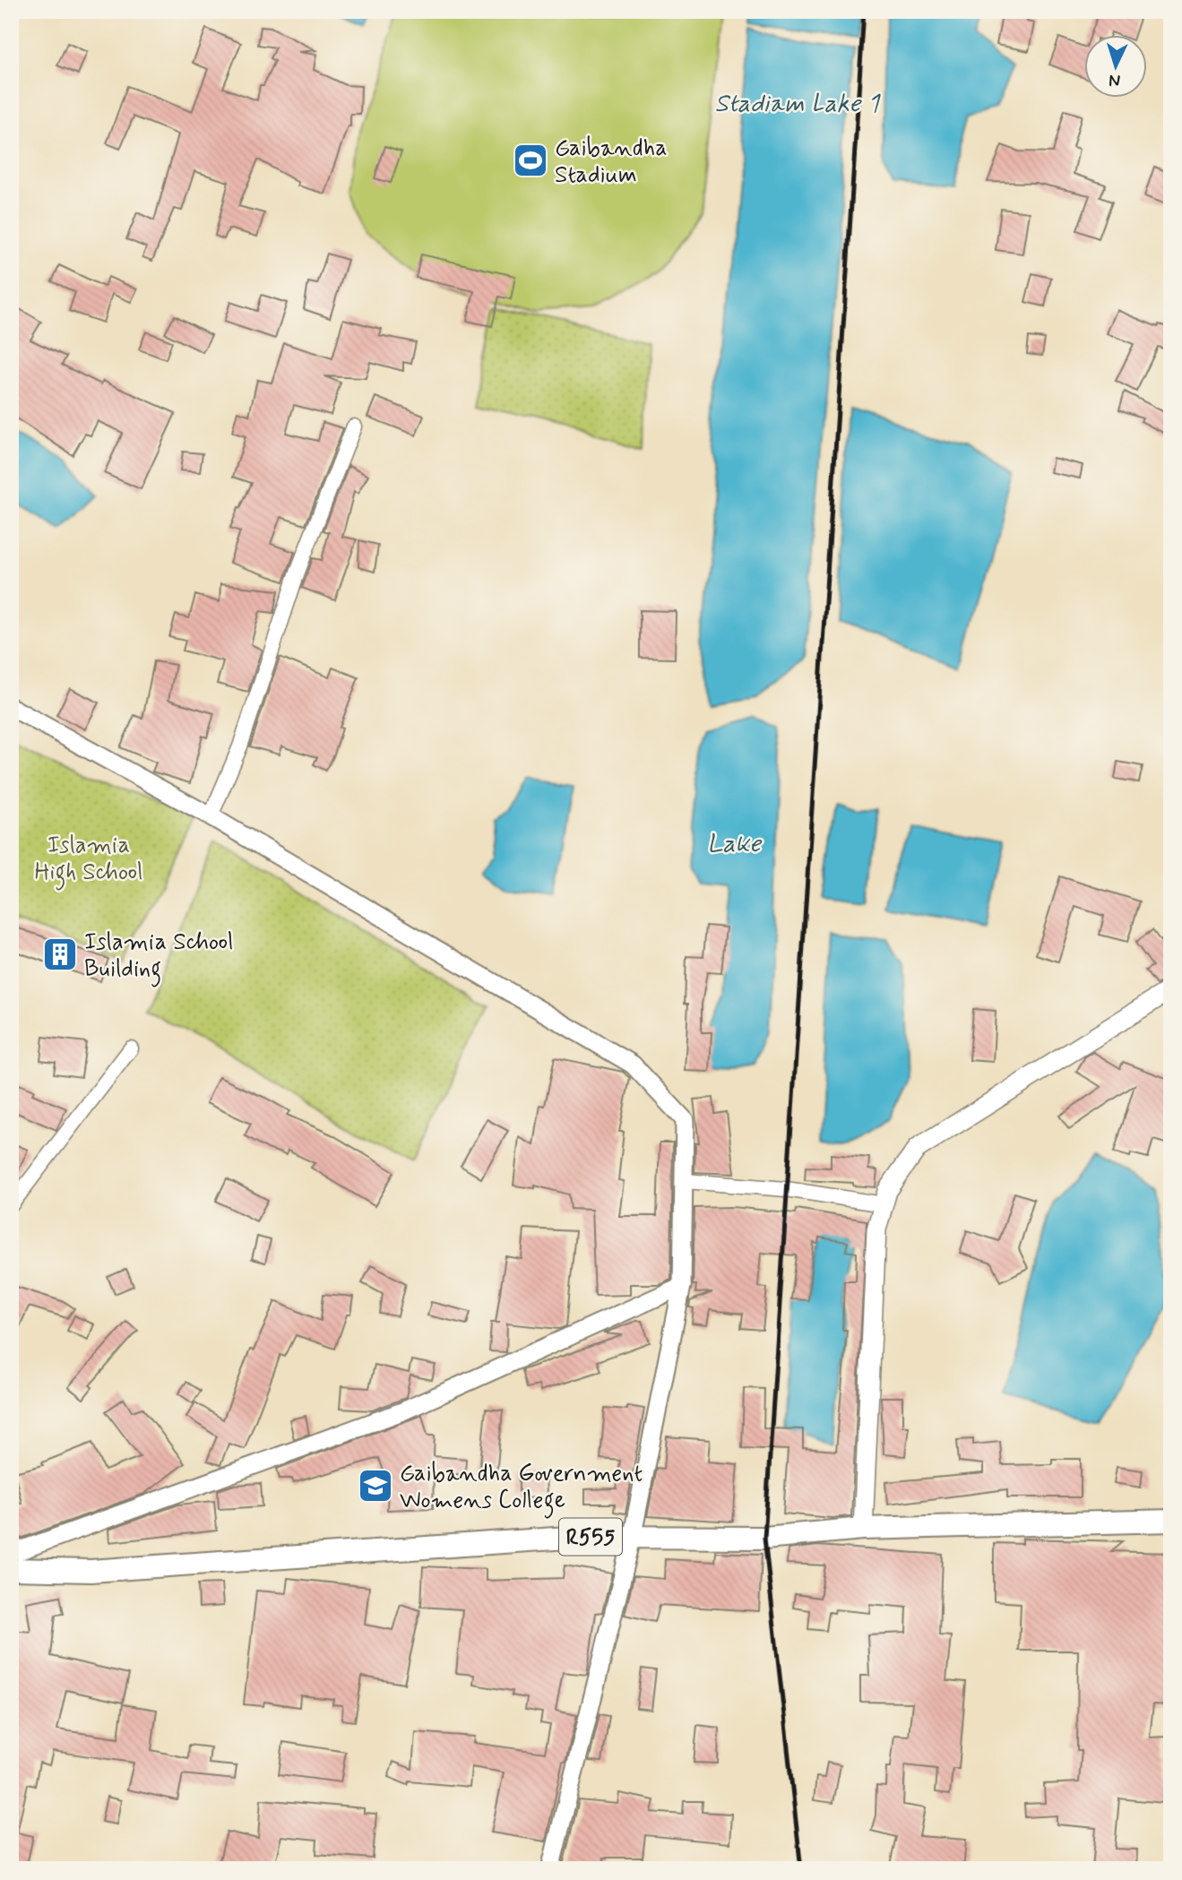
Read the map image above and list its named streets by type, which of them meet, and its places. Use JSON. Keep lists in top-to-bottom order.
{
  "streets": {
    "main road": ["R555"]
  },
  "water": ["Stadiam Lake 1", "Lake"],
  "parks": ["Islamia High School"],
  "places": {
    "sports": ["Gaibandha Stadium"],
    "building": ["Islamia School Building"],
    "school or university": ["Gaibandha Government Womens College"]
  },
  "north": "bottom"
}
